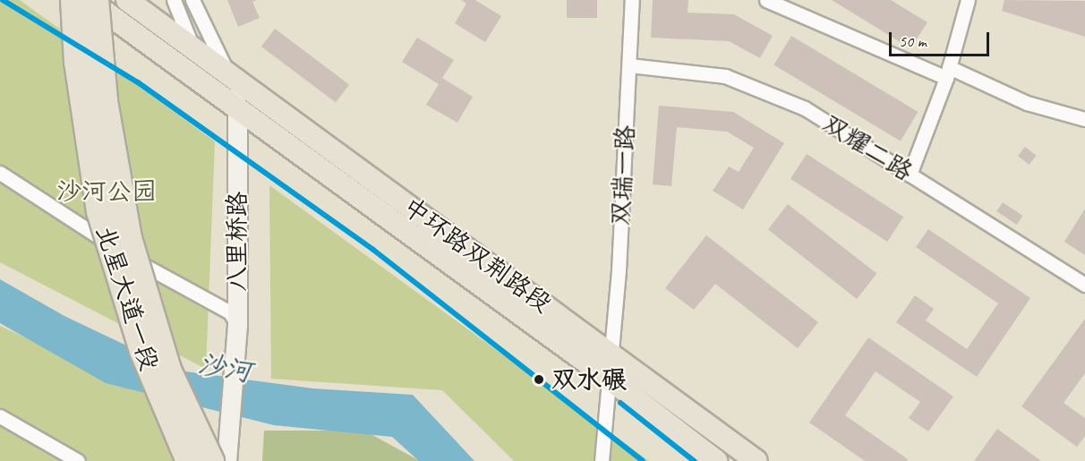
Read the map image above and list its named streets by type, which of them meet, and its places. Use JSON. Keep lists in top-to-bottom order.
{
  "streets": {
    "highway": ["北星大道一段"],
    "main road": ["八里桥路", "中环路双荆路段"],
    "street": ["双耀二路", "双瑞一路"]
  },
  "crossings": [
    ["双耀二路", "双瑞一路"],
    ["双瑞一路", "中环路双荆路段"],
    ["八里桥路", "中环路双荆路段"]
  ],
  "water": ["沙河"],
  "parks": ["沙河公园"],
  "places": ["双水碾"],
  "scale_bar": "50 m"
}
